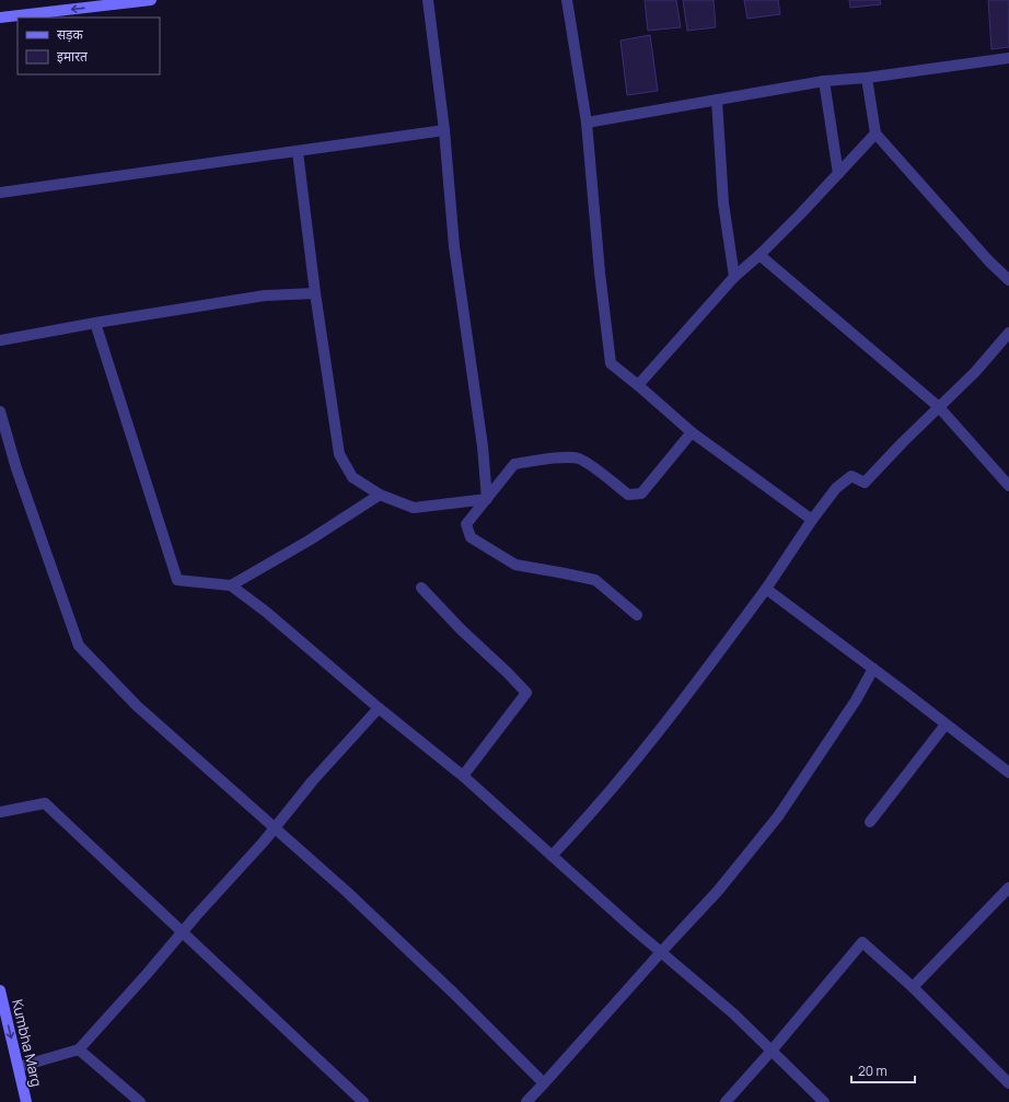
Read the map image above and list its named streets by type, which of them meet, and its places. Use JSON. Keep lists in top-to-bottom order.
{
  "streets": {
    "street": ["Kumbha Marg"]
  },
  "one_way": ["Kumbha Marg"],
  "legend": ["सड़क", "इमारत"],
  "scale_bar": "20 m"
}
